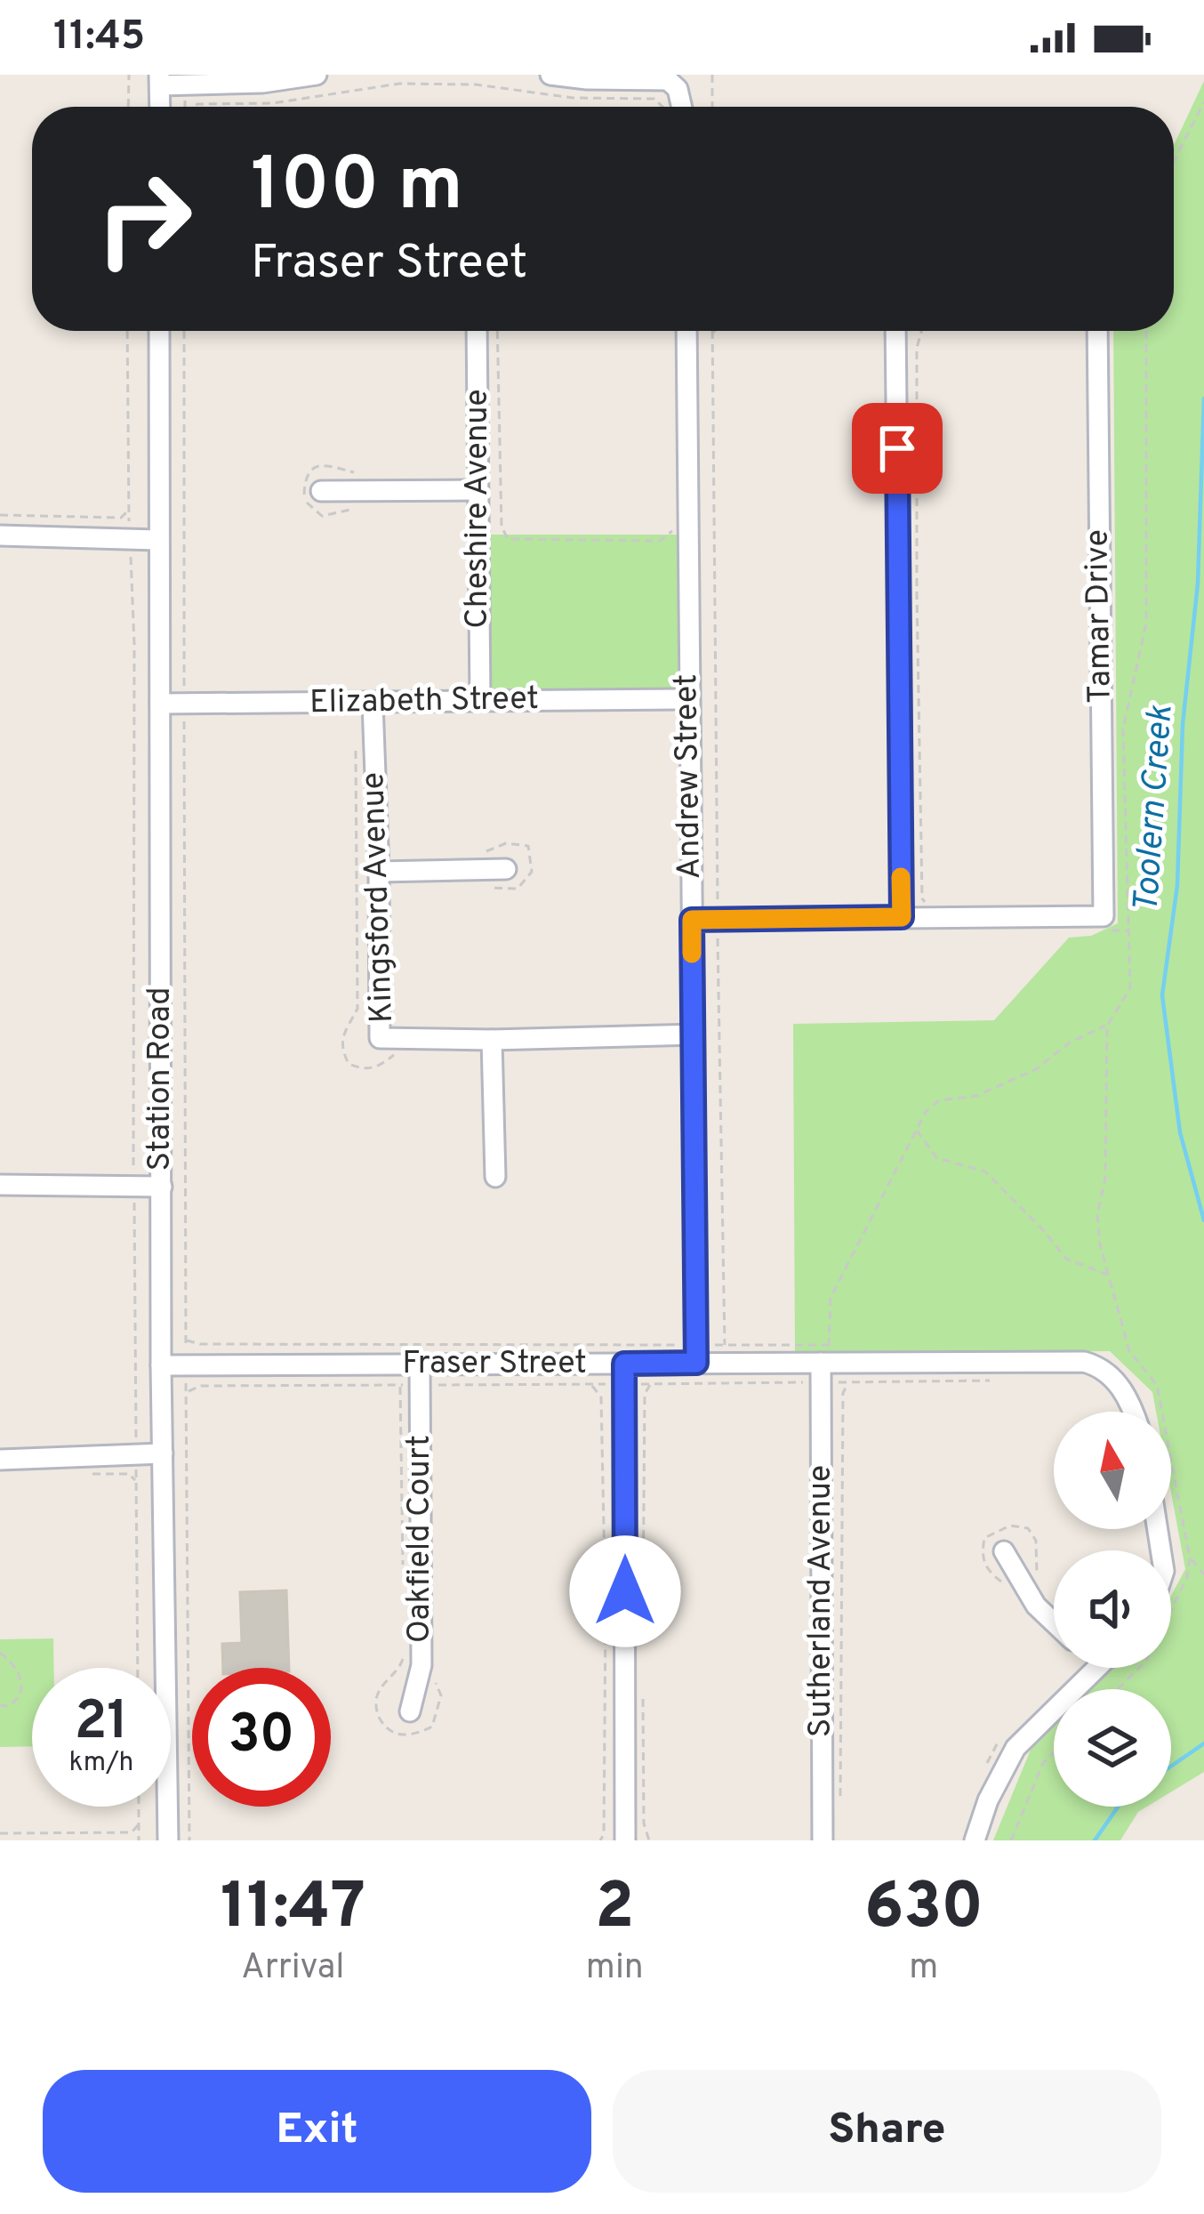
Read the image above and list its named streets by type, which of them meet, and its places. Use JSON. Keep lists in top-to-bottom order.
{
  "streets": {
    "street": [
      "Cheshire Avenue",
      "Tamar Drive",
      "Elizabeth Street",
      "Andrew Street",
      "Kingsford Avenue",
      "Station Road",
      "Fraser Street",
      "Oakfield Court",
      "Sutherland Avenue"
    ]
  },
  "crossings": [
    ["Cheshire Avenue", "Elizabeth Street"],
    ["Elizabeth Street", "Andrew Street"],
    ["Elizabeth Street", "Kingsford Avenue"],
    ["Elizabeth Street", "Station Road"],
    ["Andrew Street", "Kingsford Avenue"],
    ["Andrew Street", "Fraser Street"],
    ["Station Road", "Fraser Street"],
    ["Fraser Street", "Oakfield Court"],
    ["Fraser Street", "Sutherland Avenue"]
  ],
  "water": ["Toolern Creek"],
  "north": "top",
  "page": {
    "status": "11:45",
    "turn": ["100 m", "Fraser Street"],
    "speed": "21 km/h",
    "limit": "30",
    "eta": [
      "11:47",
      "Arrival",
      "2",
      "min",
      "630",
      "m"
    ],
    "buttons": ["Exit", "Share"]
  }
}
